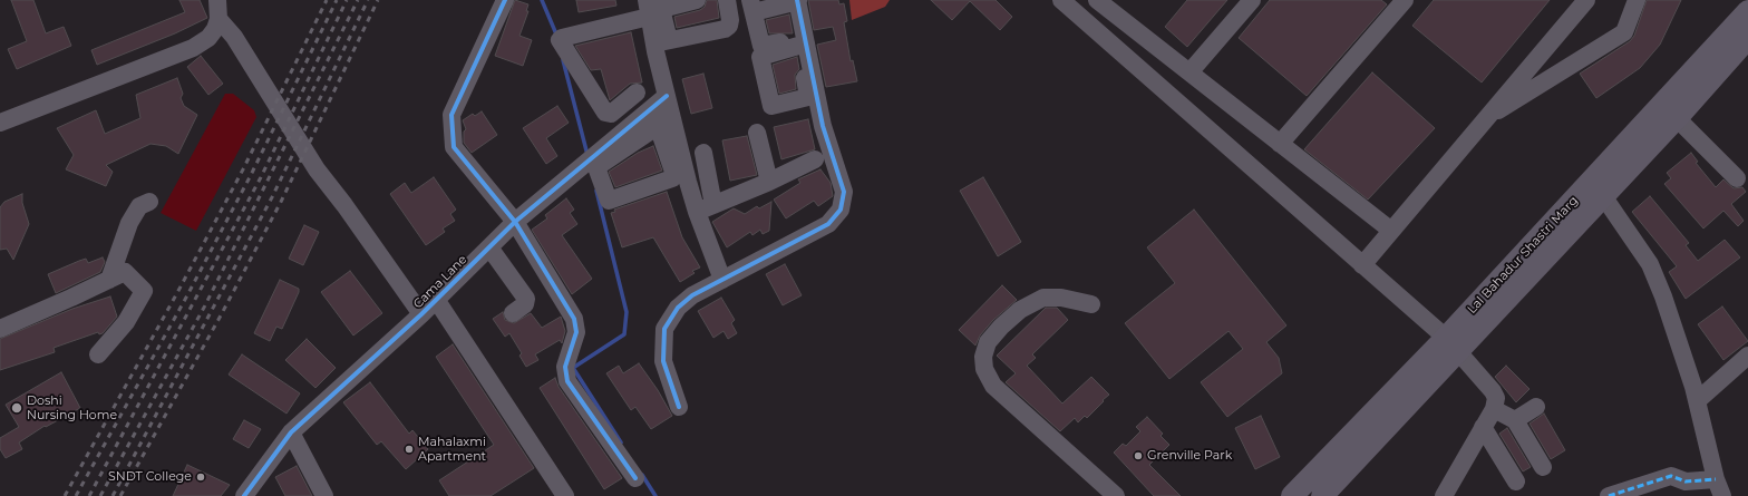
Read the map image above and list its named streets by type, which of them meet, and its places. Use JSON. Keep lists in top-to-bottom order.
{
  "streets": {
    "main road": ["Lal Bahadur Shastri Marg"],
    "street": ["Cama Lane"]
  },
  "places": [
    "Doshi Nursing Home",
    "Mahalaxmi Apartment",
    "Grenville Park",
    "SNDT College"
  ]
}
